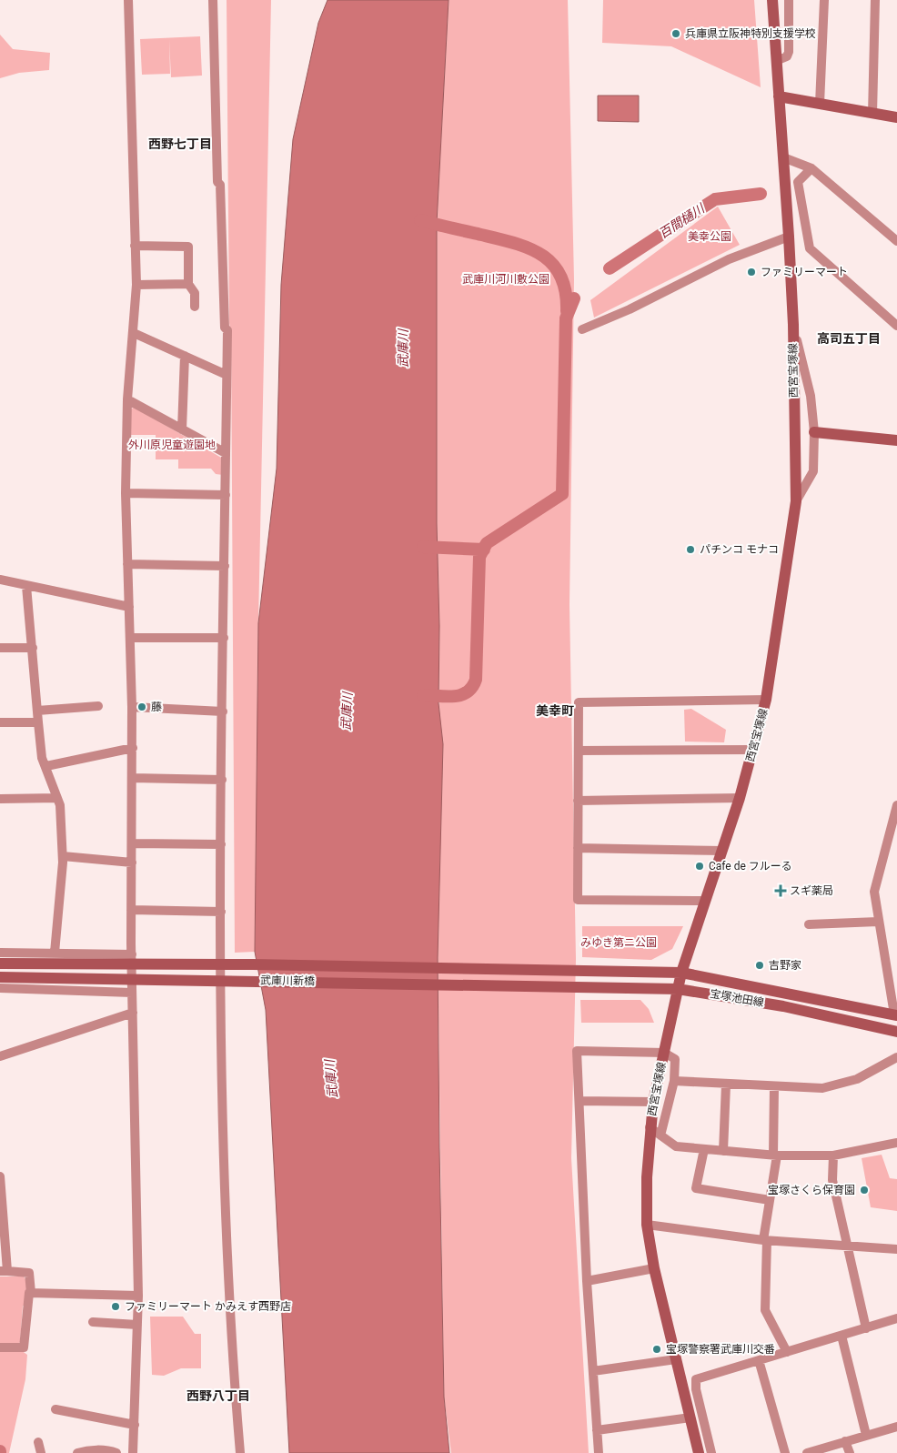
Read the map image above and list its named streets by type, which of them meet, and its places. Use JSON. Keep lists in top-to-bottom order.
{
  "streets": {
    "street": ["西宮宝塚線", "武庫川新橋", "宝塚池田線"]
  },
  "crossings": [
    ["西宮宝塚線", "武庫川新橋"],
    ["西宮宝塚線", "宝塚池田線"],
    ["武庫川新橋", "宝塚池田線"]
  ],
  "districts": [
    "西野七丁目",
    "高司五丁目",
    "美幸町",
    "西野八丁目"
  ],
  "water": ["百間樋川", "武庫川"],
  "parks": [
    "美幸公園",
    "武庫川河川敷公園",
    "外川原児童遊園地",
    "みゆき第ニ公園"
  ],
  "places": {
    "other": [
      "兵庫県立阪神特別支援学校",
      "ファミリーマート",
      "パチンコ モナコ",
      "藤",
      "Cafe de フルーる",
      "吉野家",
      "宝塚さくら保育園",
      "ファミリーマート かみえす西野店",
      "宝塚警察署武庫川交番"
    ],
    "health": ["スギ薬局"]
  }
}
